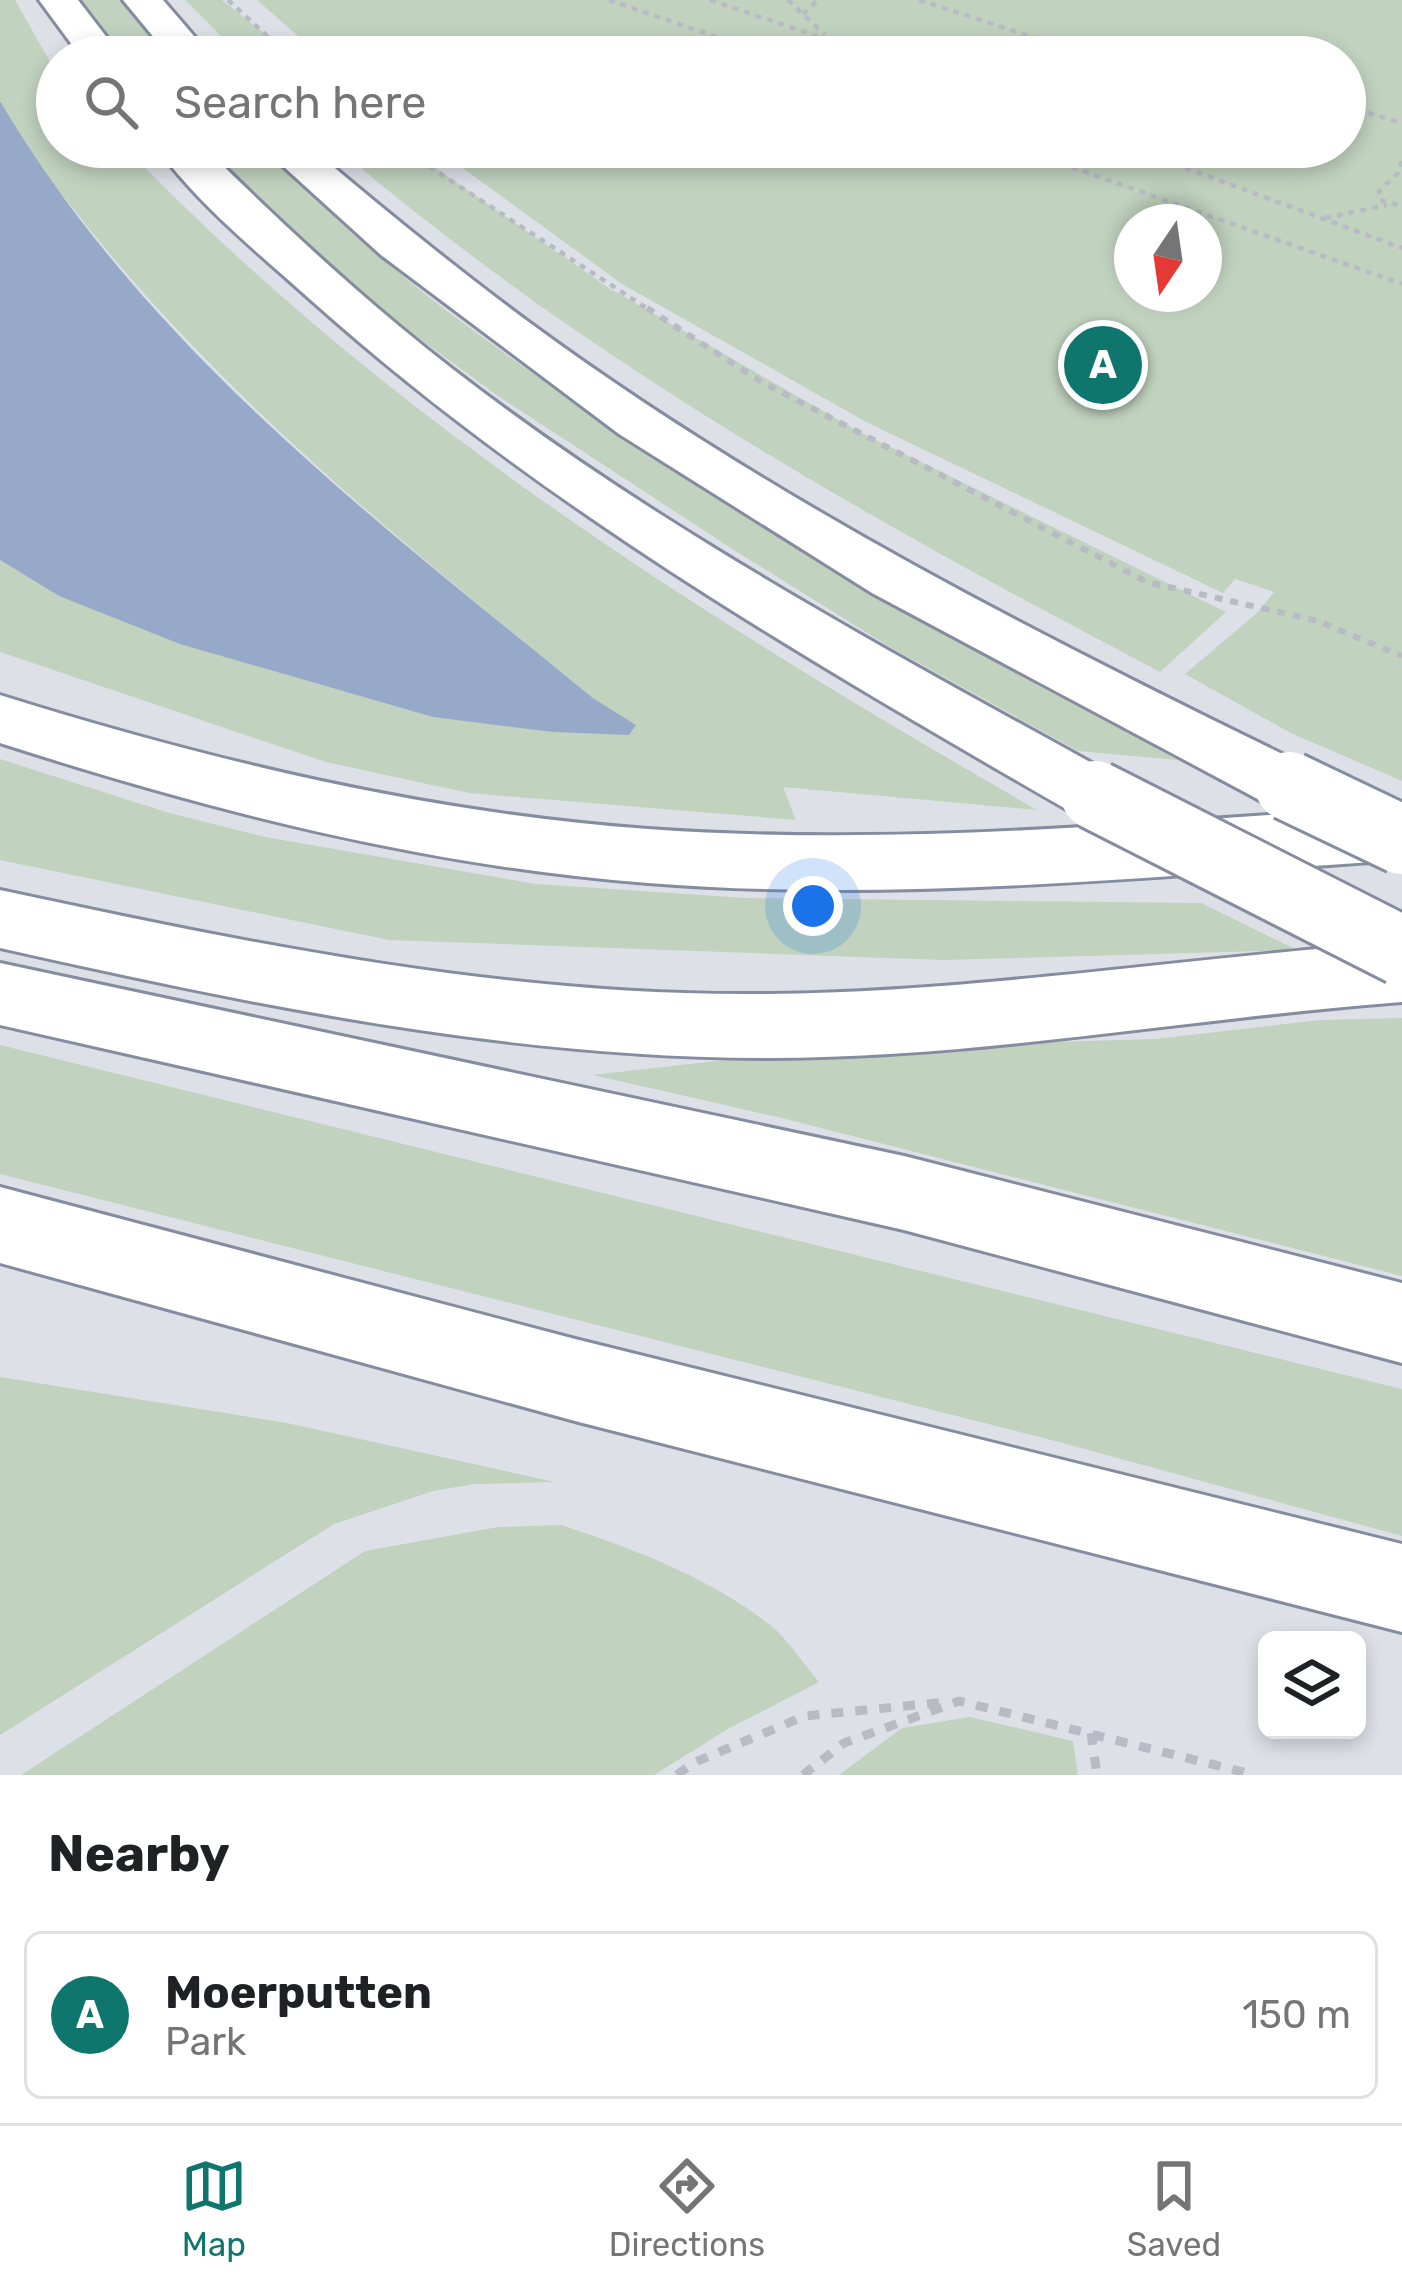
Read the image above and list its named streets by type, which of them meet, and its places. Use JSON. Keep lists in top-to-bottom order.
{
  "north": "bottom",
  "page": {
    "search": "Search here",
    "pins": "A",
    "heading": "Nearby",
    "list": [
      {
        "mark": "A",
        "name": "Moerputten",
        "note": "Park",
        "value": "150 m"
      }
    ],
    "nav": ["Map", "Directions", "Saved"]
  }
}
